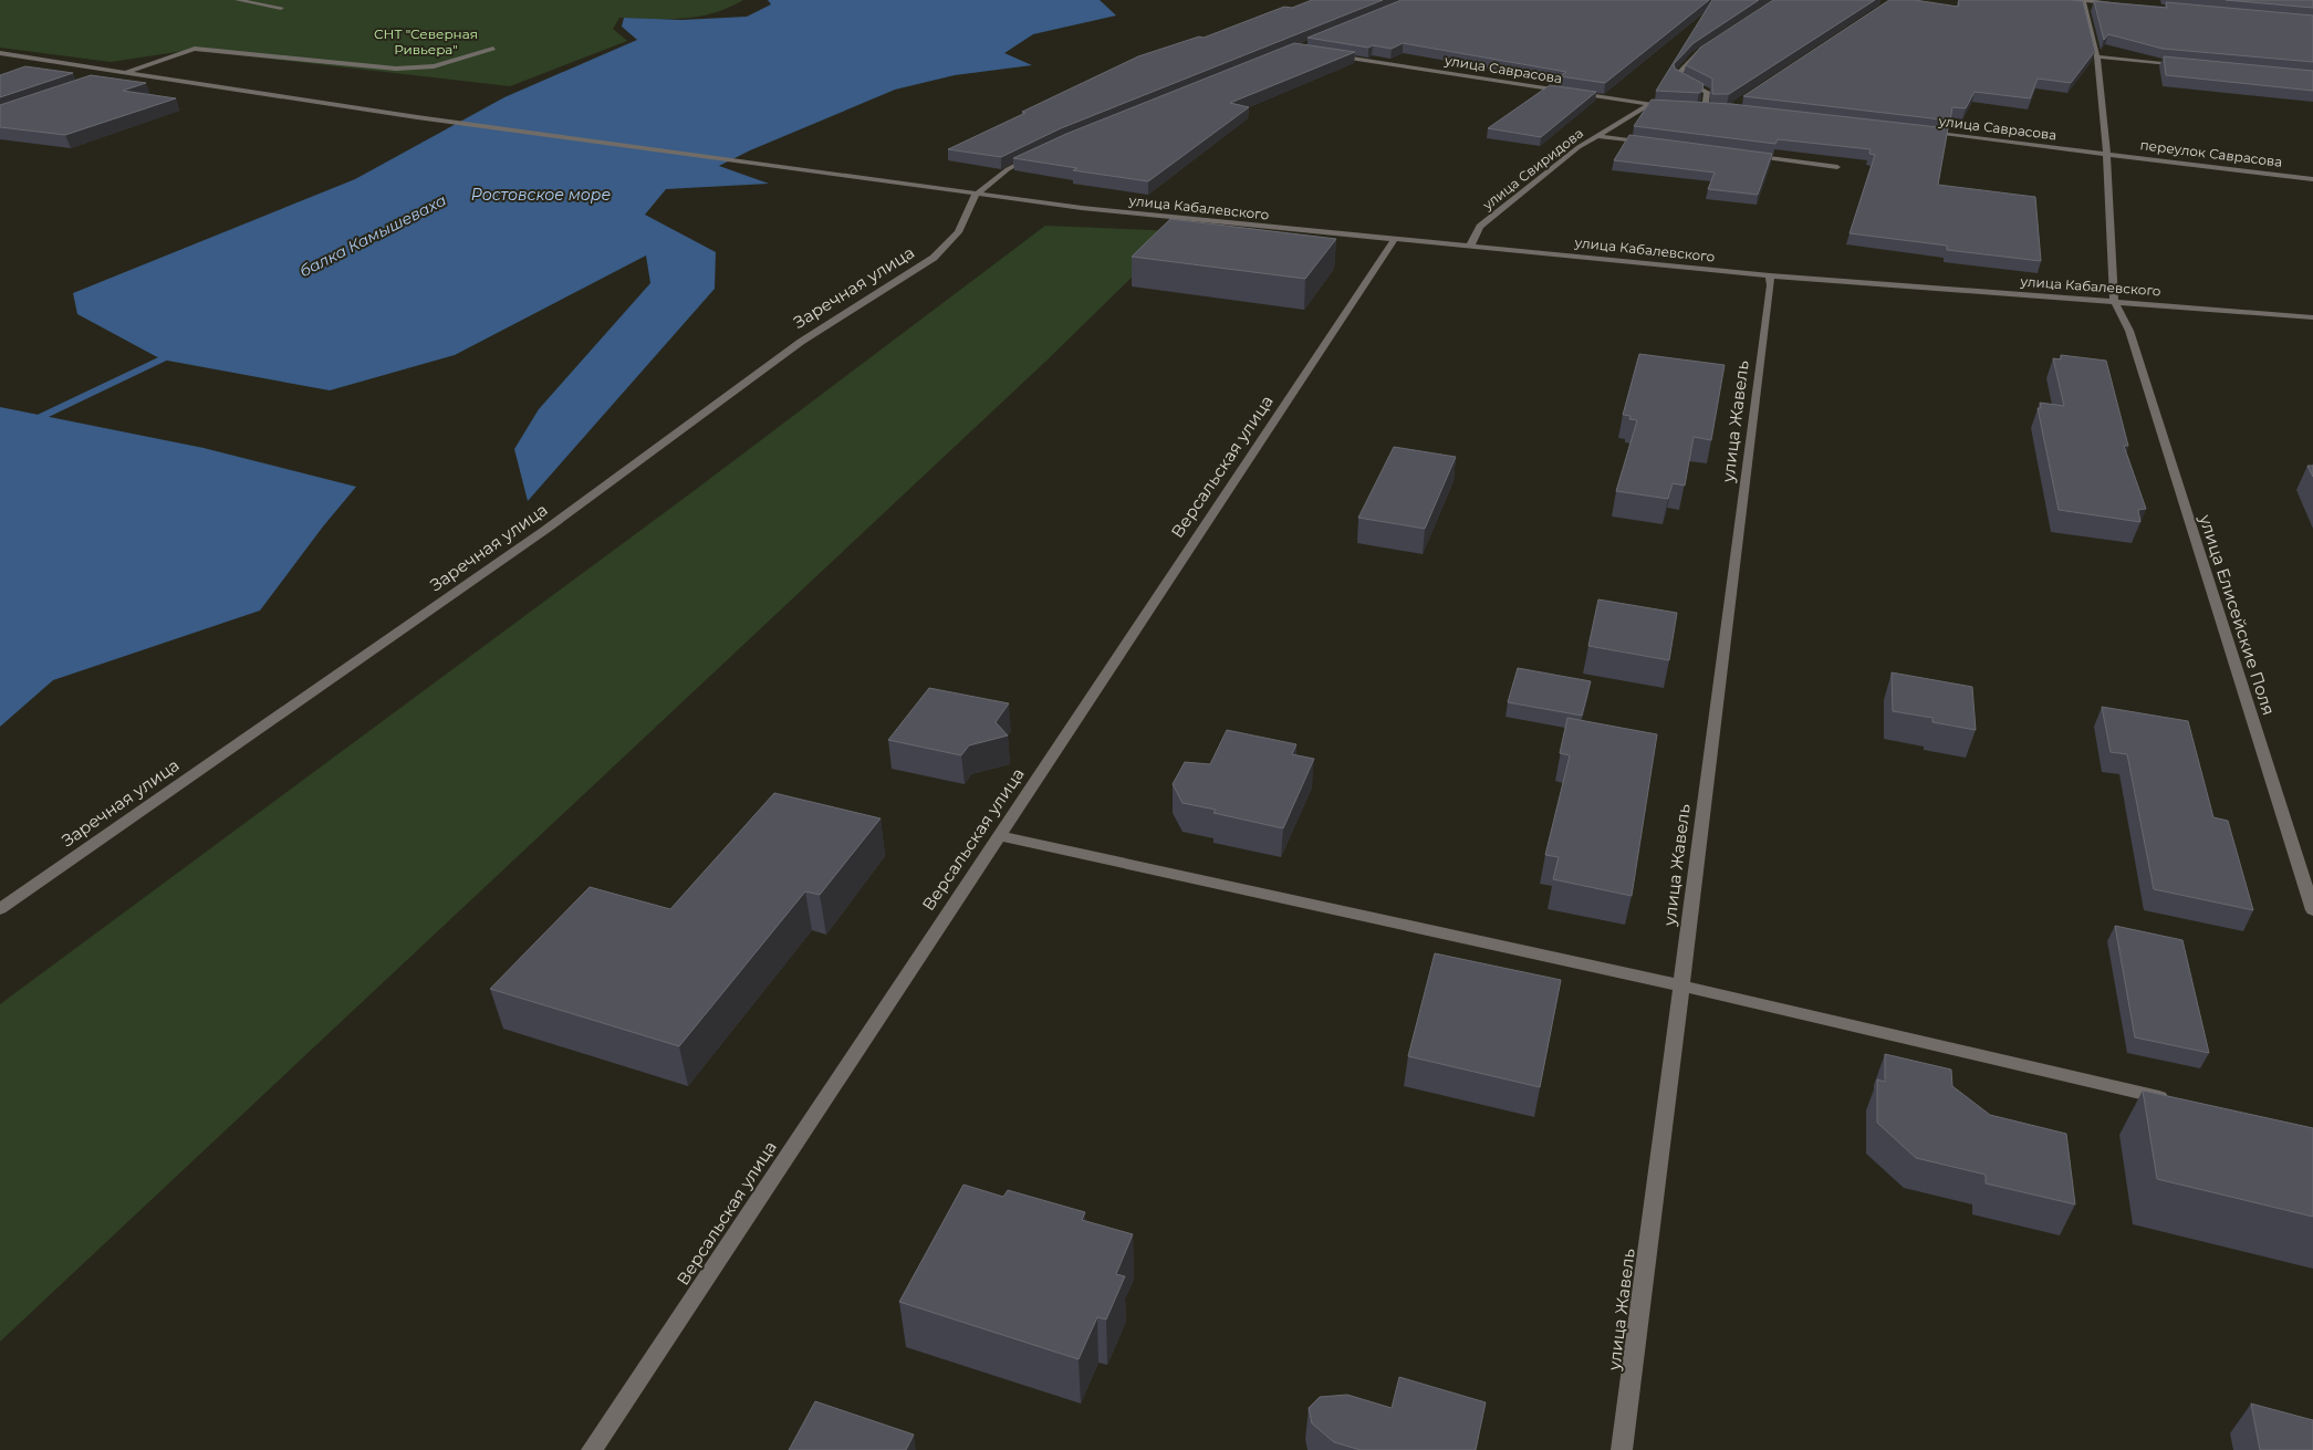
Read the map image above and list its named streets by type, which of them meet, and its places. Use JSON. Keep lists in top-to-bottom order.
{
  "streets": {
    "street": [
      "улица Саврасова",
      "переулок Саврасова",
      "улица Свиридова",
      "улица Кабалевского",
      "Заречная улица",
      "улица Жавель",
      "Версальская улица",
      "улица Елисейские Поля"
    ]
  },
  "crossings": [
    ["улица Саврасова", "переулок Саврасова"],
    ["улица Саврасова", "улица Свиридова"],
    ["улица Свиридова", "улица Кабалевского"],
    ["улица Кабалевского", "Заречная улица"],
    ["улица Кабалевского", "улица Жавель"],
    ["улица Кабалевского", "Версальская улица"],
    ["улица Кабалевского", "улица Елисейские Поля"]
  ],
  "water": ["Ростовское море", "балка Камышеваха"],
  "parks": ["СНТ \"Северная Ривьера\""]
}
